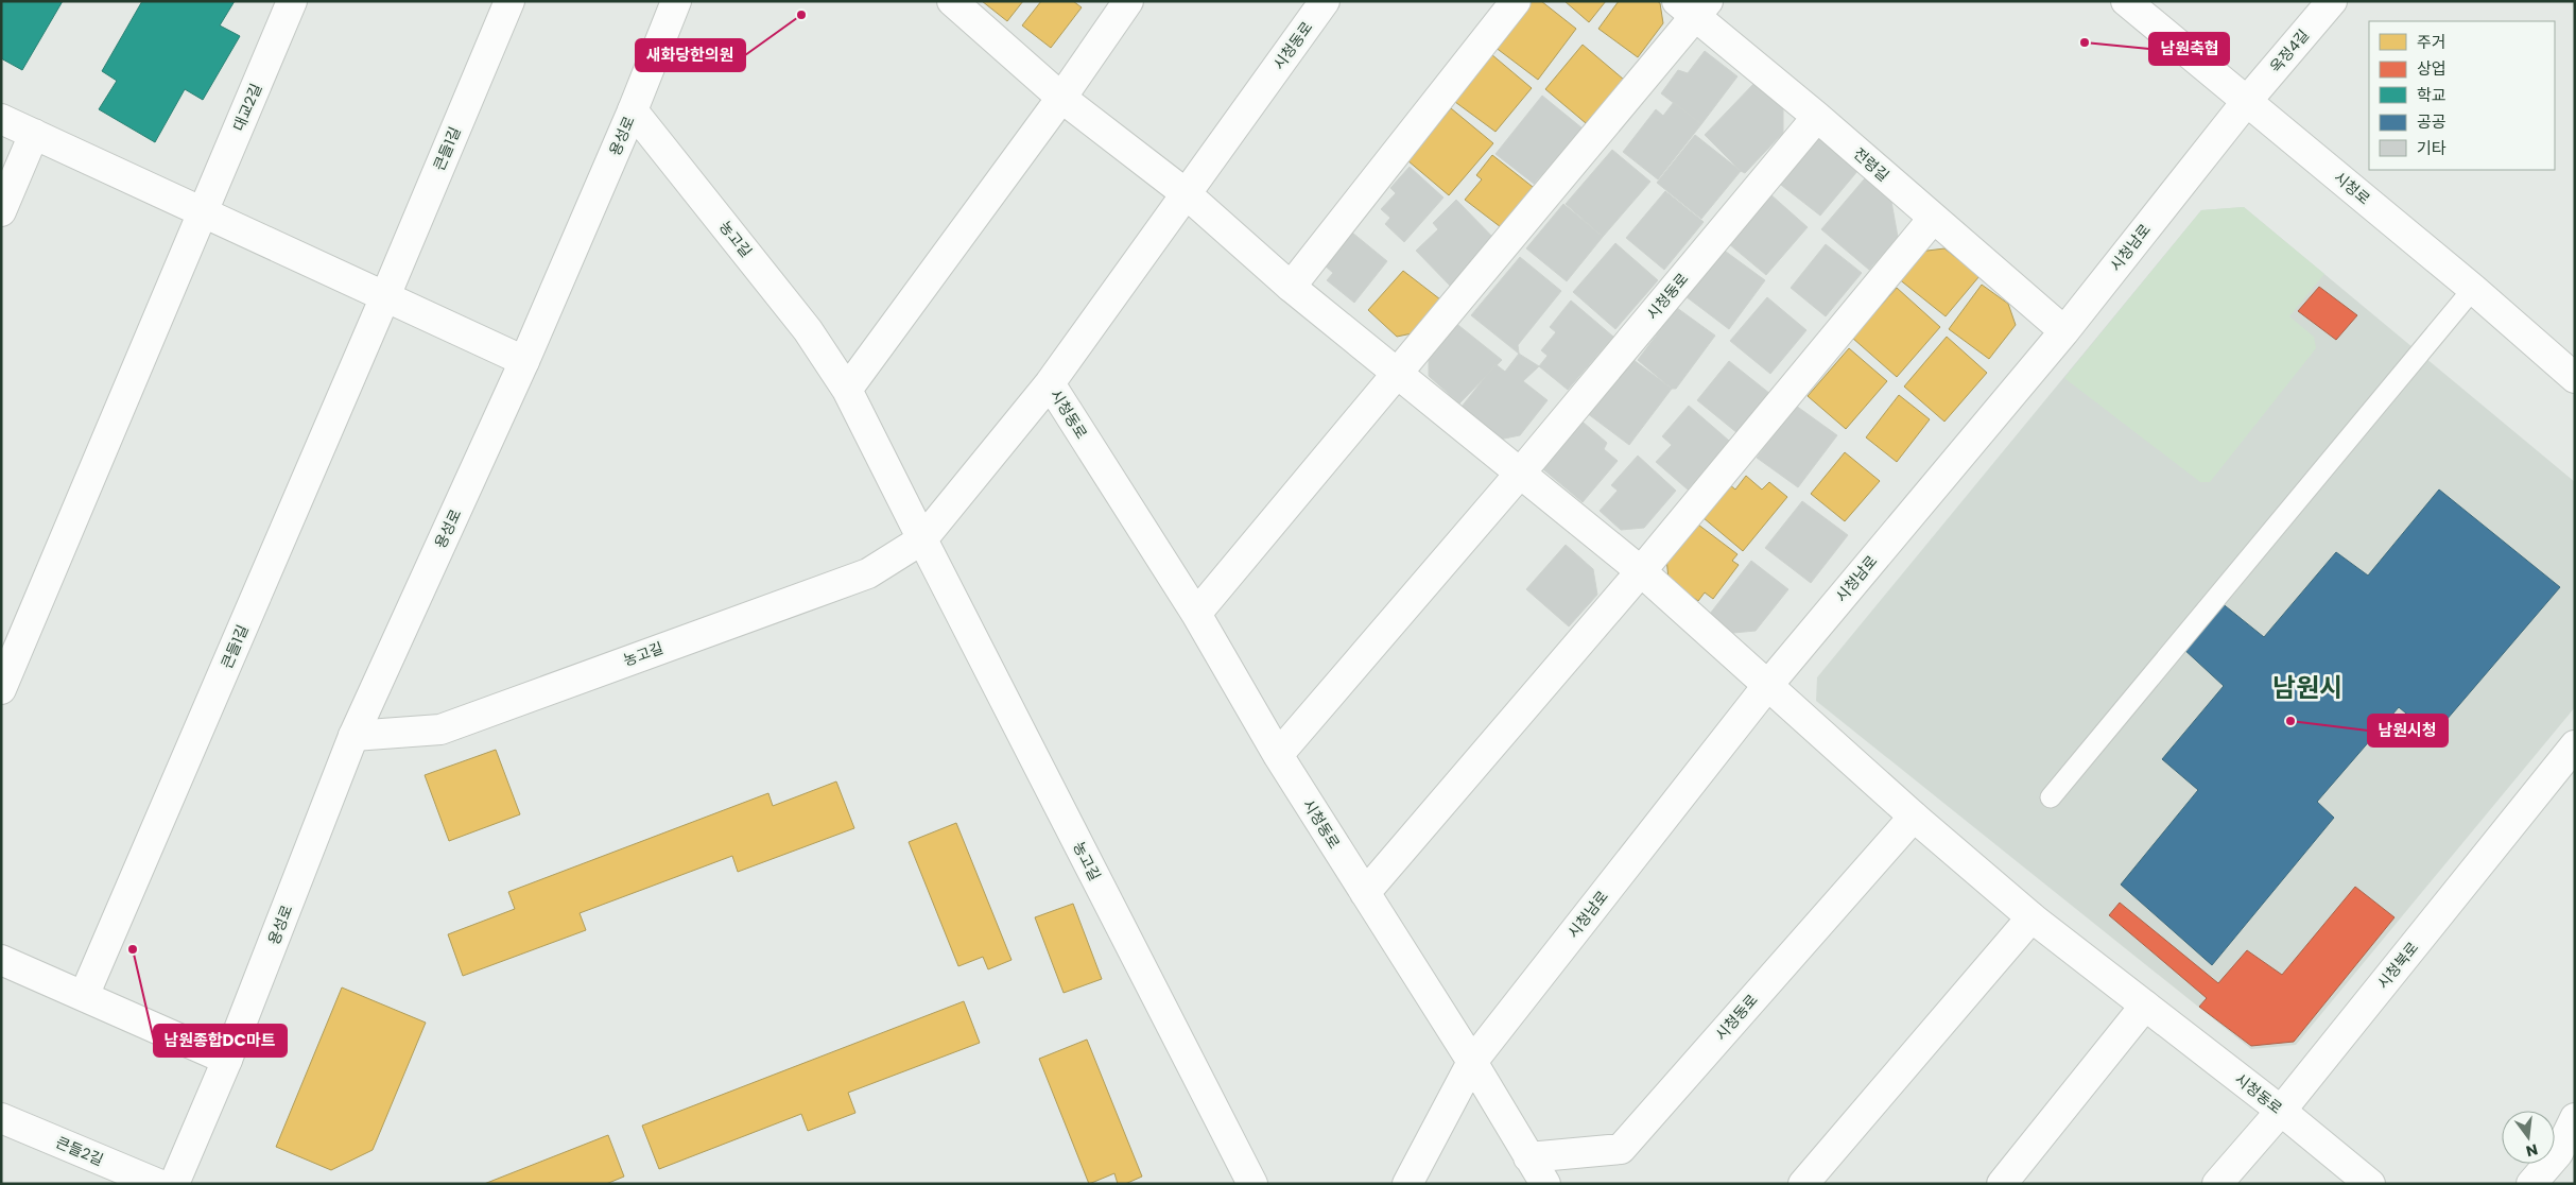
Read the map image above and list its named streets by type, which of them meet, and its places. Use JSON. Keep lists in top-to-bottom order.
{
  "streets": {
    "street": [
      "시청동로",
      "옥정4길",
      "대교2길",
      "용성로",
      "큰들1길",
      "전령길",
      "시청로",
      "농고길",
      "시청남로",
      "시청북로",
      "큰들2길"
    ]
  },
  "crossings": [
    ["시청동로", "전령길"],
    ["시청동로", "시청남로"],
    ["시청동로", "시청북로"],
    ["옥정4길", "시청로"],
    ["옥정4길", "시청남로"],
    ["용성로", "농고길"],
    ["전령길", "시청남로"],
    ["시청로", "시청남로"]
  ],
  "districts": ["남원시"],
  "places": [
    "새화당한의원",
    "남원축협",
    "남원시청",
    "남원종합DC마트"
  ],
  "legend": [
    "주거",
    "상업",
    "학교",
    "공공",
    "기타"
  ],
  "north": "bottom"
}
